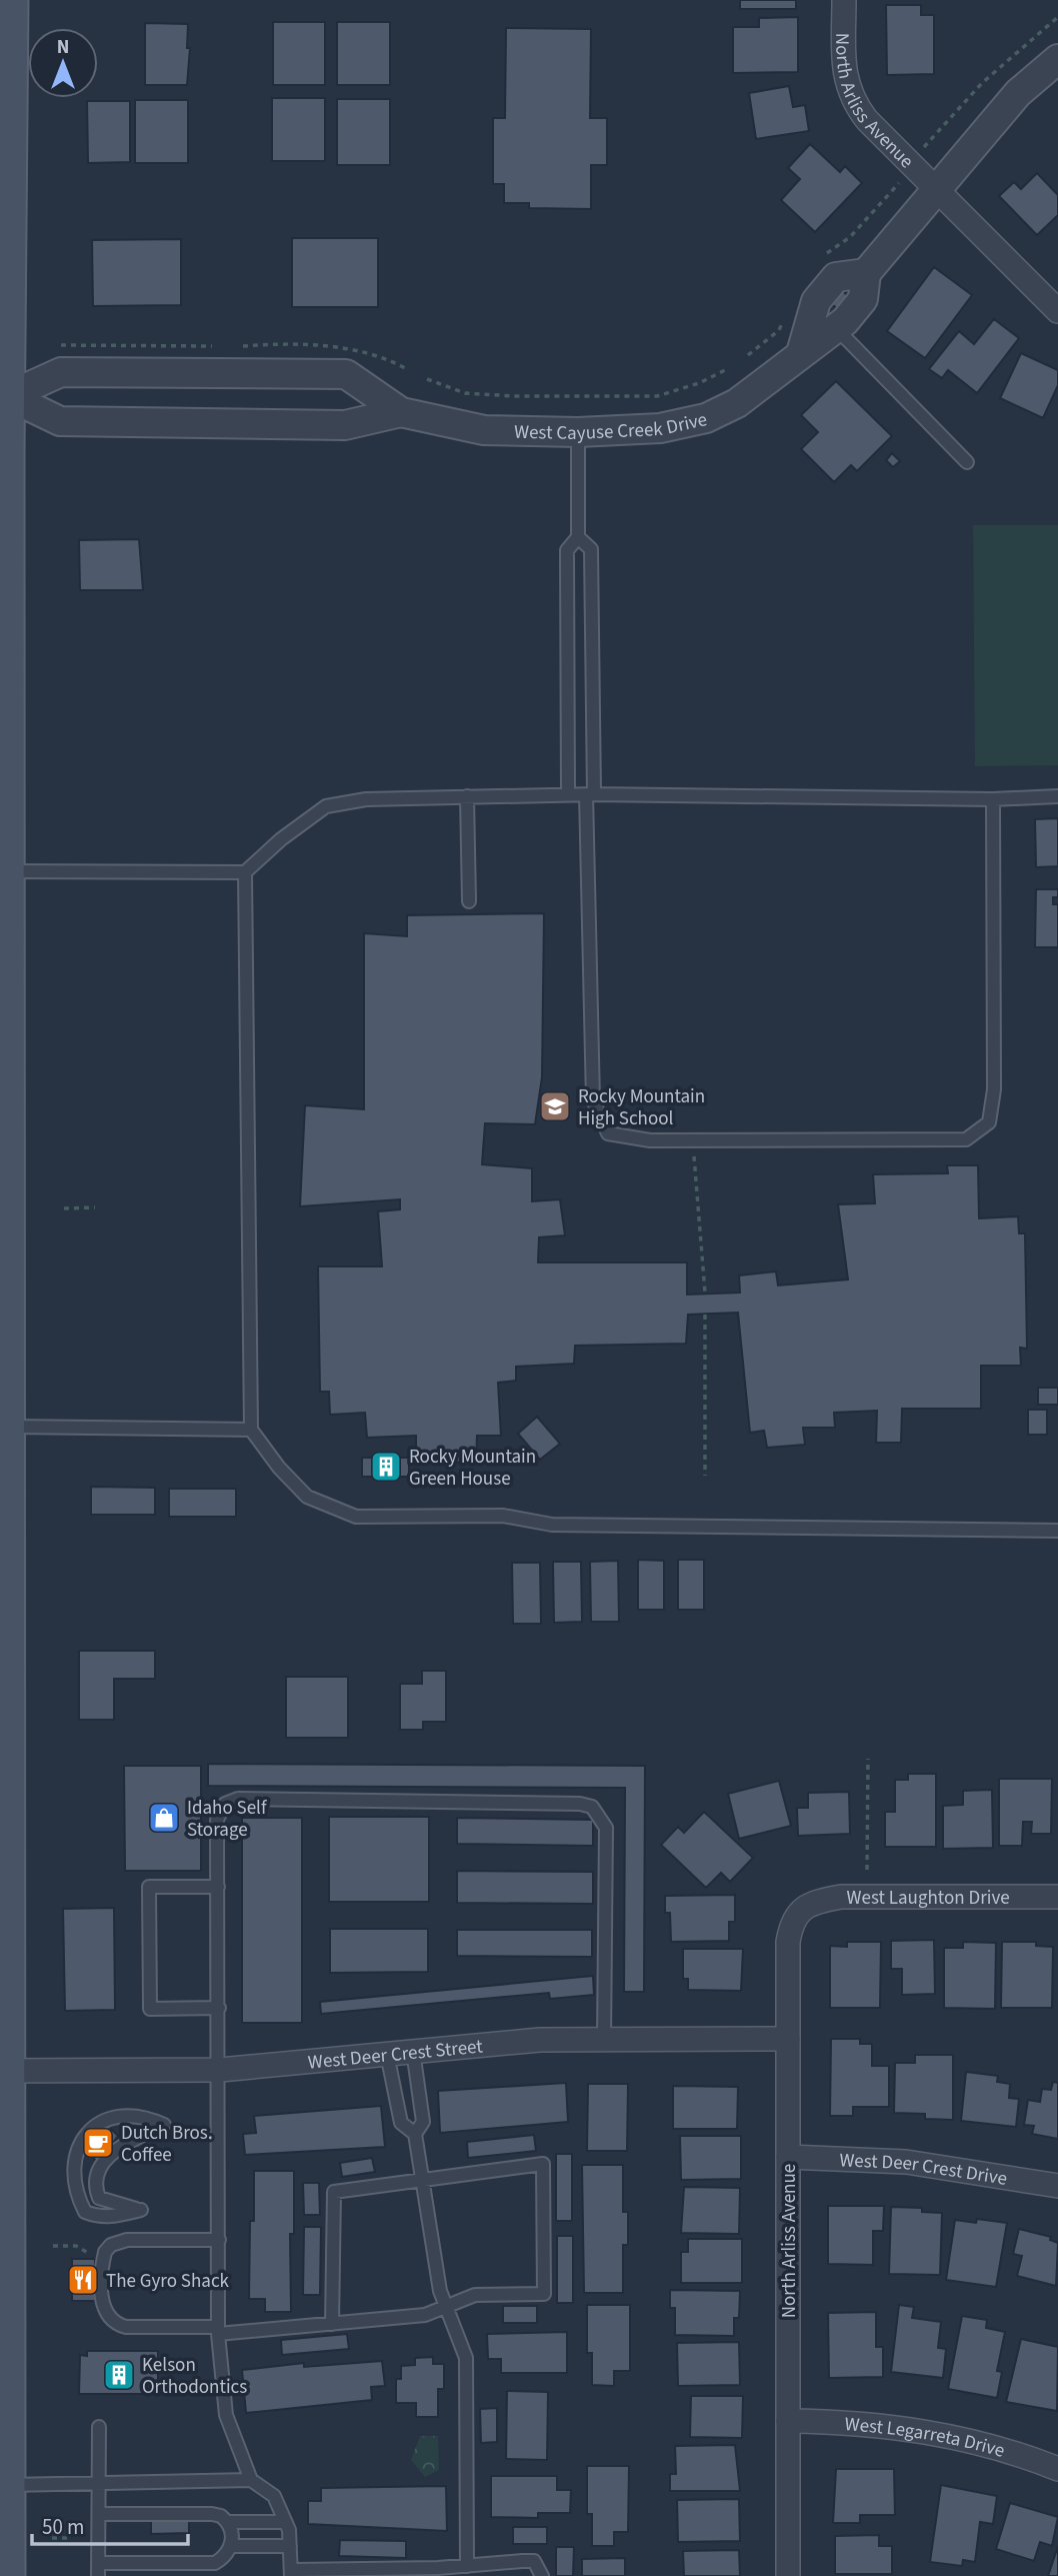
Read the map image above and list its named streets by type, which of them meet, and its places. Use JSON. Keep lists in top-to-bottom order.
{
  "streets": {
    "street": [
      "North Arliss Avenue",
      "West Cayuse Creek Drive",
      "West Laughton Drive",
      "West Deer Crest Street",
      "West Deer Crest Drive",
      "West Legarreta Drive"
    ]
  },
  "crossings": [
    ["North Arliss Avenue", "West Cayuse Creek Drive"],
    ["North Arliss Avenue", "West Laughton Drive"],
    ["North Arliss Avenue", "West Deer Crest Street"],
    ["North Arliss Avenue", "West Deer Crest Drive"],
    ["North Arliss Avenue", "West Legarreta Drive"]
  ],
  "places": {
    "school or university": ["Rocky Mountain High School"],
    "building": ["Rocky Mountain Green House", "Kelson Orthodontics"],
    "shop": ["Idaho Self Storage"],
    "cafe": ["Dutch Bros. Coffee"],
    "restaurant": ["The Gyro Shack"]
  },
  "scale_bar": "50 m",
  "north": "top"
}
